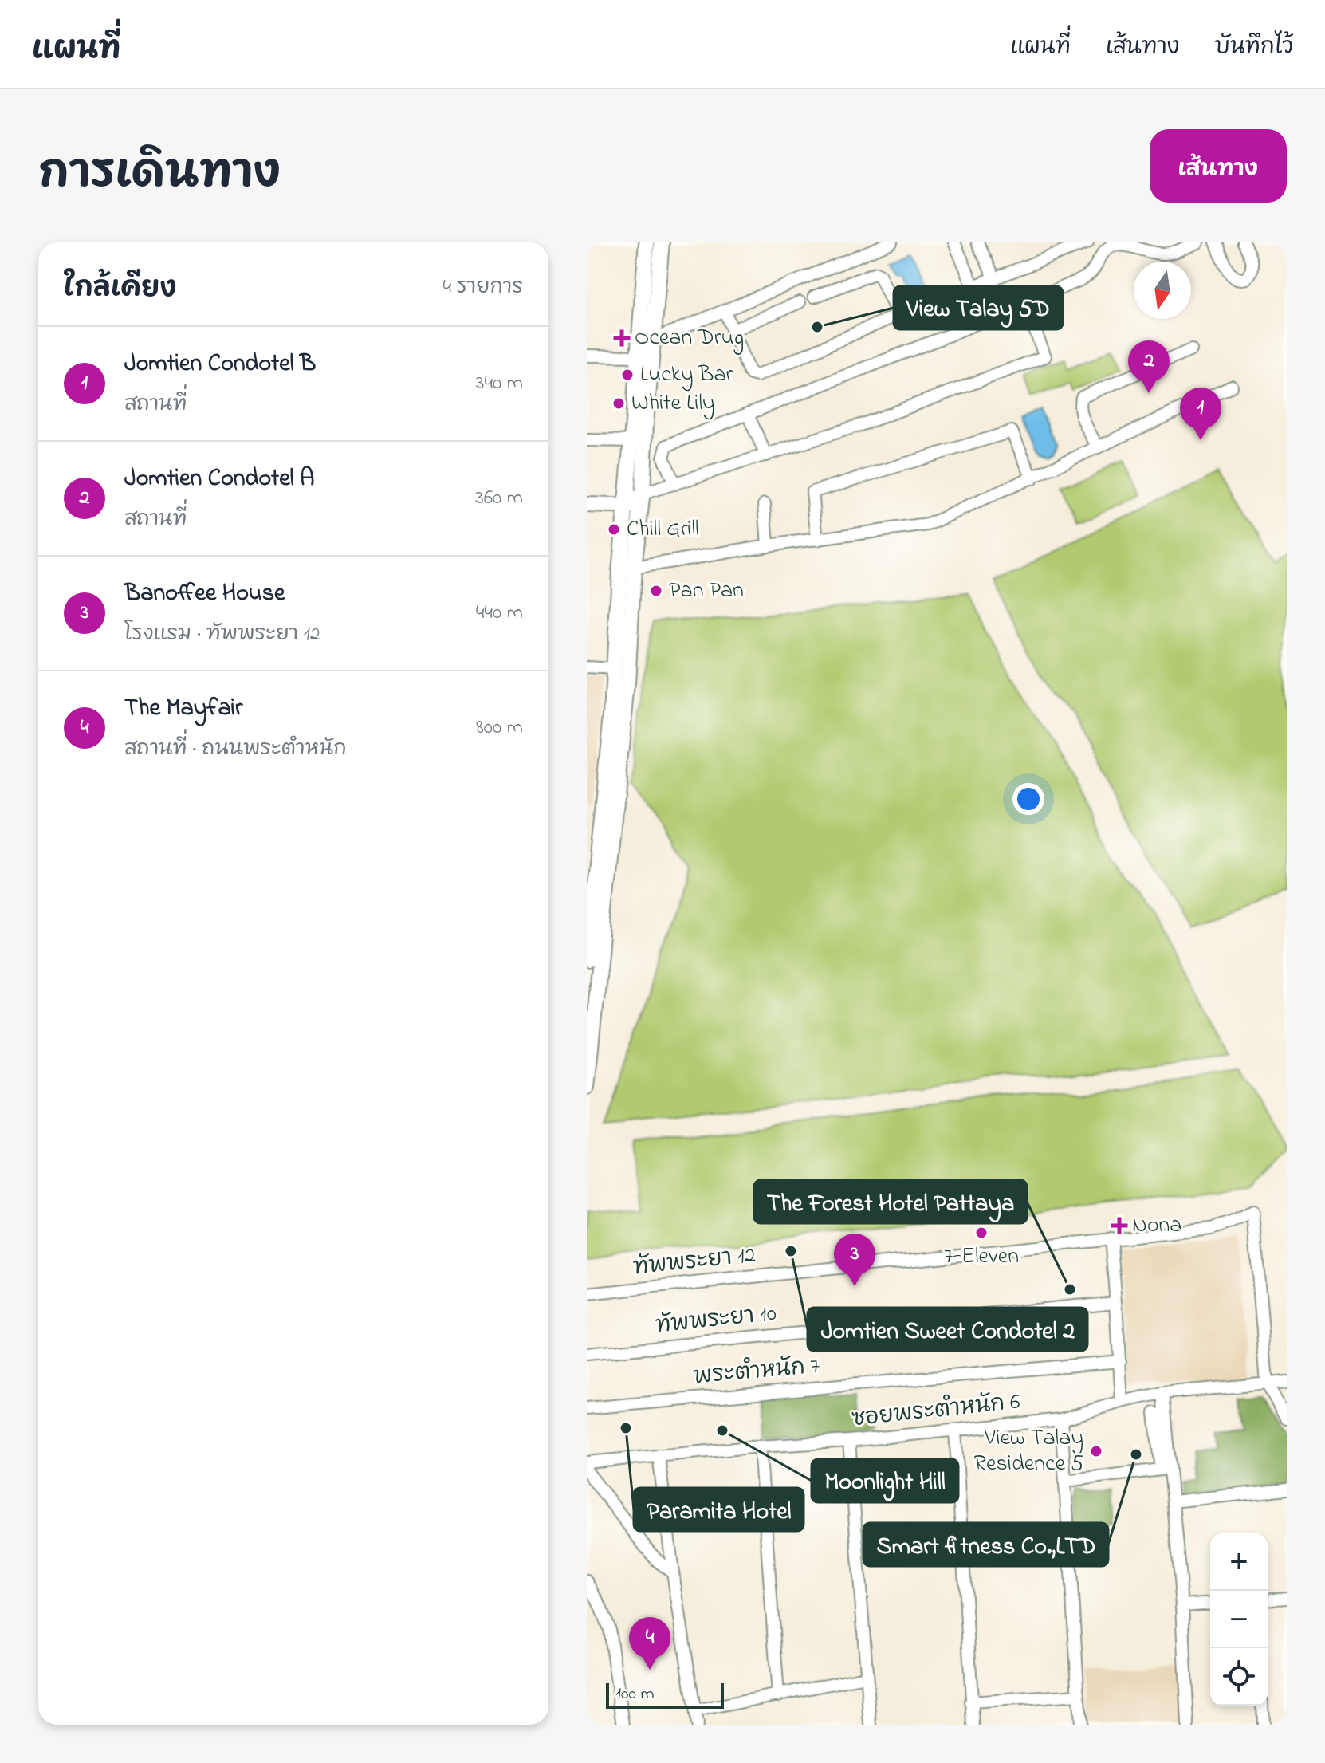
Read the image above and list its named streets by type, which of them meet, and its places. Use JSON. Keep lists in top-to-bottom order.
{
  "streets": {
    "street": [
      "ทัพพระยา 12",
      "ทัพพระยา 10",
      "พระตำหนัก 7",
      "ซอยพระตำหนัก 6"
    ]
  },
  "crossings": [
    ["ทัพพระยา 12", "ซอยพระตำหนัก 6"]
  ],
  "places": {
    "other": [
      "View Talay 5D",
      "Lucky Bar",
      "White Lily",
      "Chill Grill",
      "Pan Pan",
      "7-Eleven",
      "Jomtien Sweet Condotel 2",
      "The Forest Hotel Pattaya",
      "Paramita Hotel",
      "Moonlight Hill",
      "View Talay Residence 5",
      "Smart fitness Co.,LTD"
    ],
    "health": ["Ocean Drug", "Nona"]
  },
  "scale_bar": "100 m",
  "north": "bottom",
  "page": {
    "header": "แผนที่",
    "nav": ["แผนที่", "เส้นทาง", "บันทึกไว้"],
    "title": "การเดินทาง",
    "buttons": "เส้นทาง",
    "heading": ["ใกล้เคียง", "4 รายการ"],
    "list": [
      {
        "mark": "1",
        "name": "Jomtien Condotel B",
        "note": "สถานที่",
        "value": "340 m"
      },
      {
        "mark": "2",
        "name": "Jomtien Condotel A",
        "note": "สถานที่",
        "value": "360 m"
      },
      {
        "mark": "3",
        "name": "Banoffee House",
        "note": "โรงแรม · ทัพพระยา 12",
        "value": "440 m"
      },
      {
        "mark": "4",
        "name": "The Mayfair",
        "note": "สถานที่ · ถนนพระตำหนัก",
        "value": "800 m"
      }
    ],
    "pins": [
      "2",
      "1",
      "3",
      "4"
    ],
    "map_buttons": ["+", "−"],
    "scale": "100 m"
  }
}
